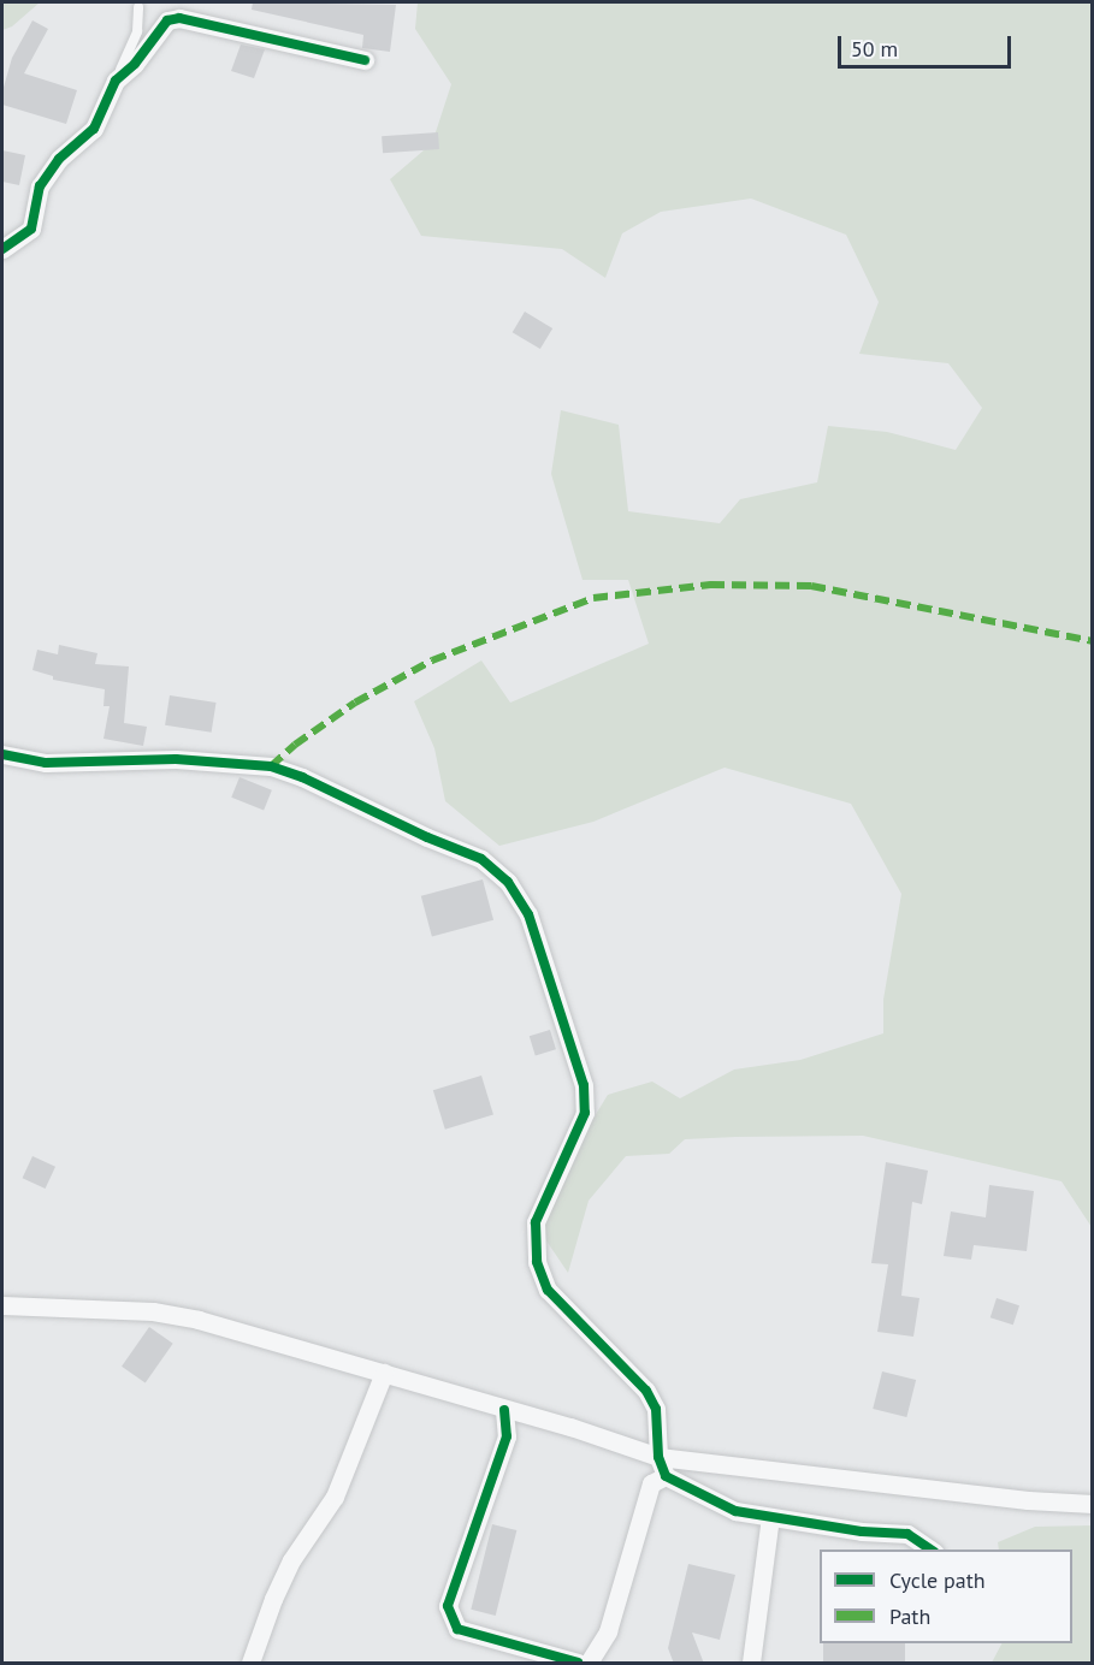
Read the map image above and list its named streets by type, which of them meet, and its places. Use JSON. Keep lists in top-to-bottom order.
{
  "legend": ["Cycle path", "Path"],
  "scale_bar": "50 m"
}
